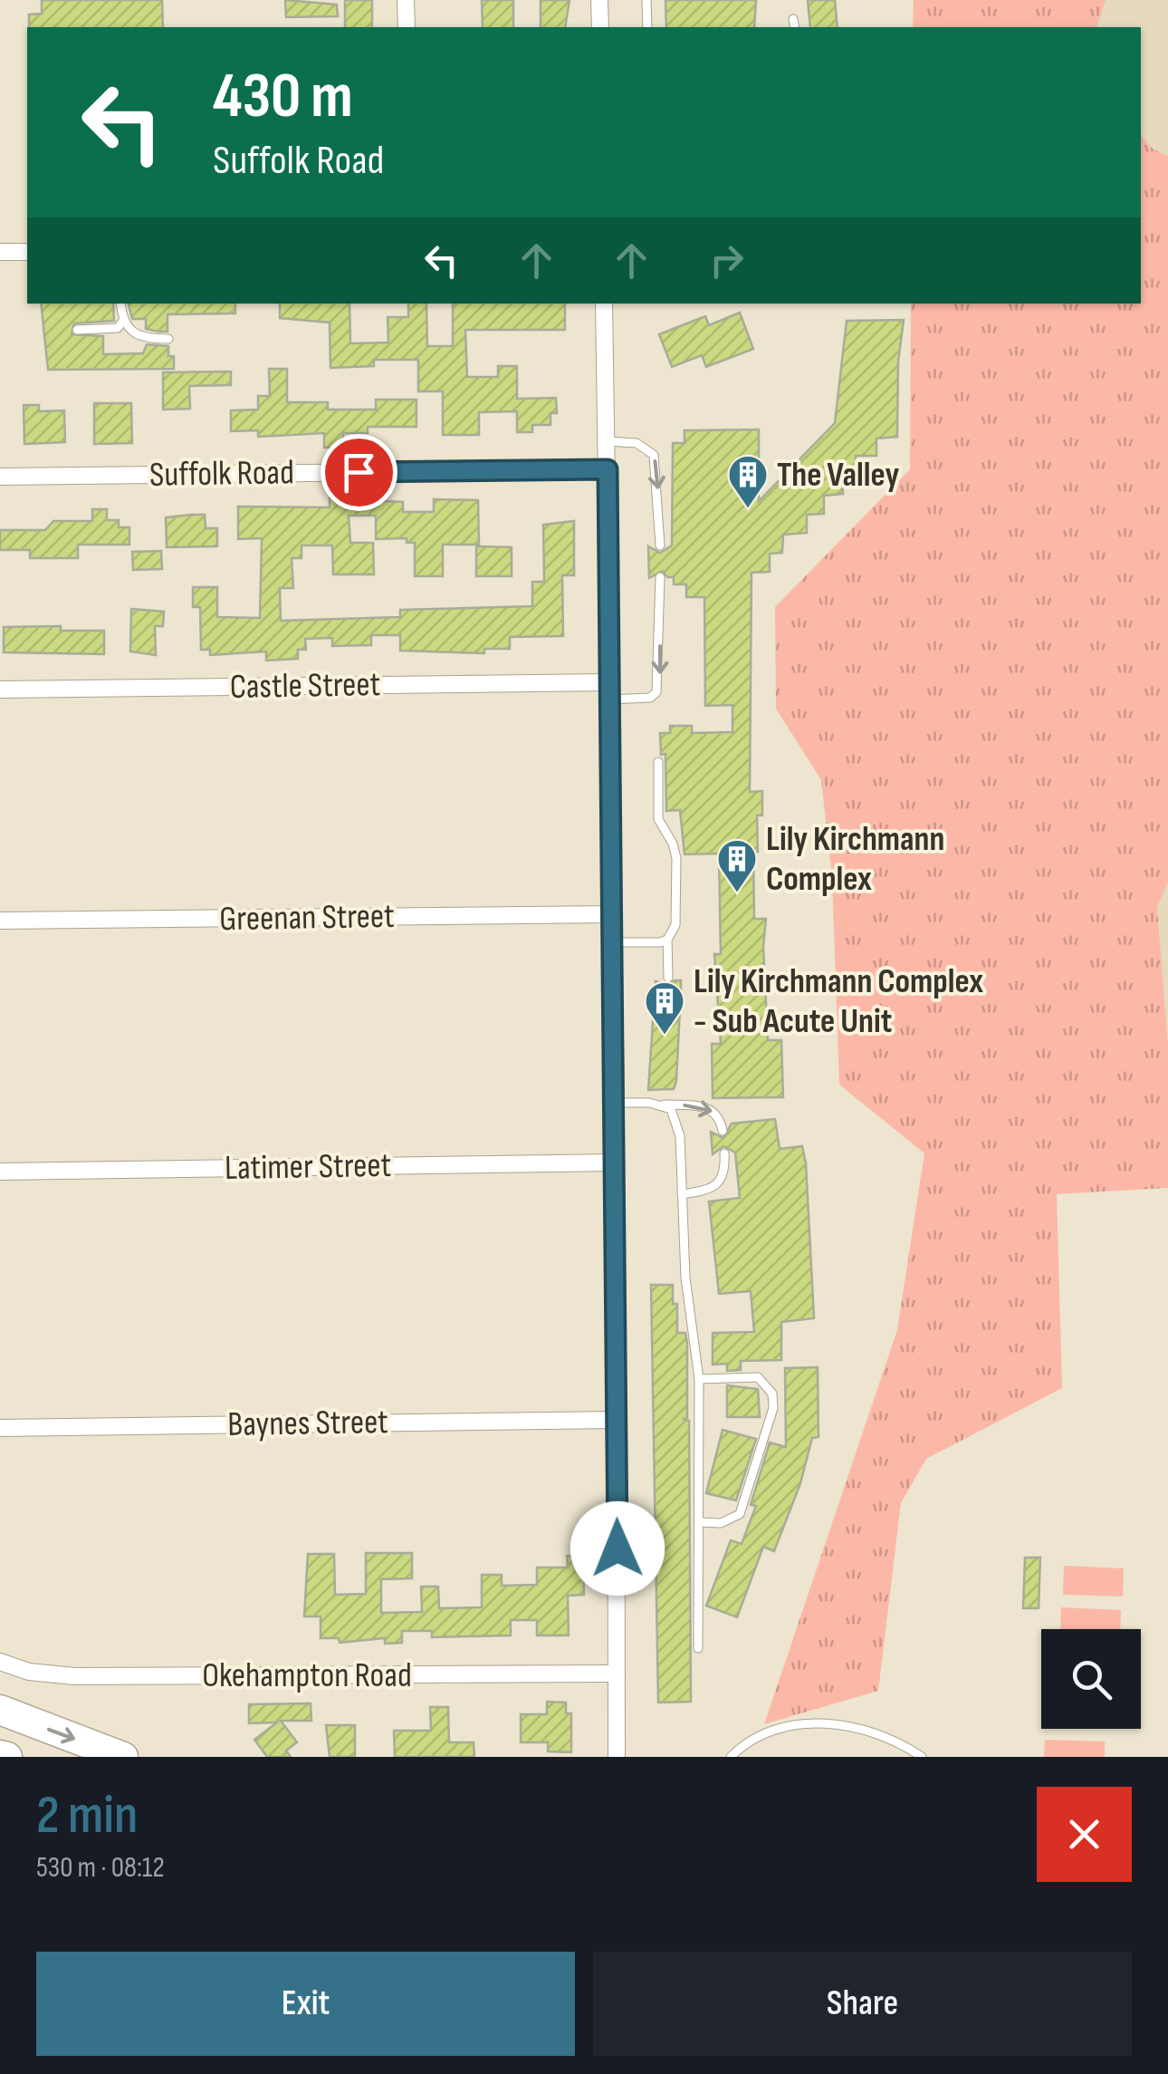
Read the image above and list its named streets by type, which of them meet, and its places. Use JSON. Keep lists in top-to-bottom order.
{
  "streets": {
    "street": [
      "Suffolk Road",
      "Castle Street",
      "Greenan Street",
      "Latimer Street",
      "Baynes Street",
      "Okehampton Road"
    ]
  },
  "places": {
    "building": ["The Valley", "Lily Kirchmann Complex", "Lily Kirchmann Complex - Sub Acute Unit"]
  },
  "page": {
    "turn": ["430 m", "Suffolk Road"],
    "heading": ["2 min", "530 m · 08:12"],
    "buttons": ["Exit", "Share"]
  }
}
